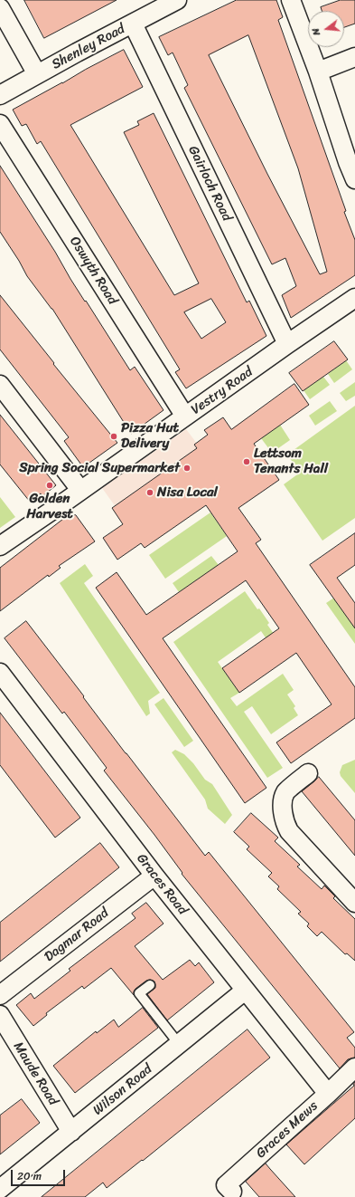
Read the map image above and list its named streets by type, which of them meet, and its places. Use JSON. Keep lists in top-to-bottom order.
{
  "streets": {
    "street": [
      "Shenley Road",
      "Gairloch Road",
      "Oswyth Road",
      "Vestry Road",
      "Graces Road",
      "Dagmar Road",
      "Maude Road",
      "Wilson Road",
      "Graces Mews"
    ]
  },
  "crossings": [
    ["Shenley Road", "Gairloch Road"],
    ["Gairloch Road", "Vestry Road"],
    ["Oswyth Road", "Vestry Road"],
    ["Graces Road", "Dagmar Road"],
    ["Graces Road", "Wilson Road"],
    ["Graces Road", "Graces Mews"],
    ["Maude Road", "Wilson Road"]
  ],
  "places": [
    "Pizza Hut Delivery",
    "Lettsom Tenants Hall",
    "Spring Social Supermarket",
    "Golden Harvest",
    "Nisa Local"
  ],
  "scale_bar": "20 m",
  "north": "left"
}
